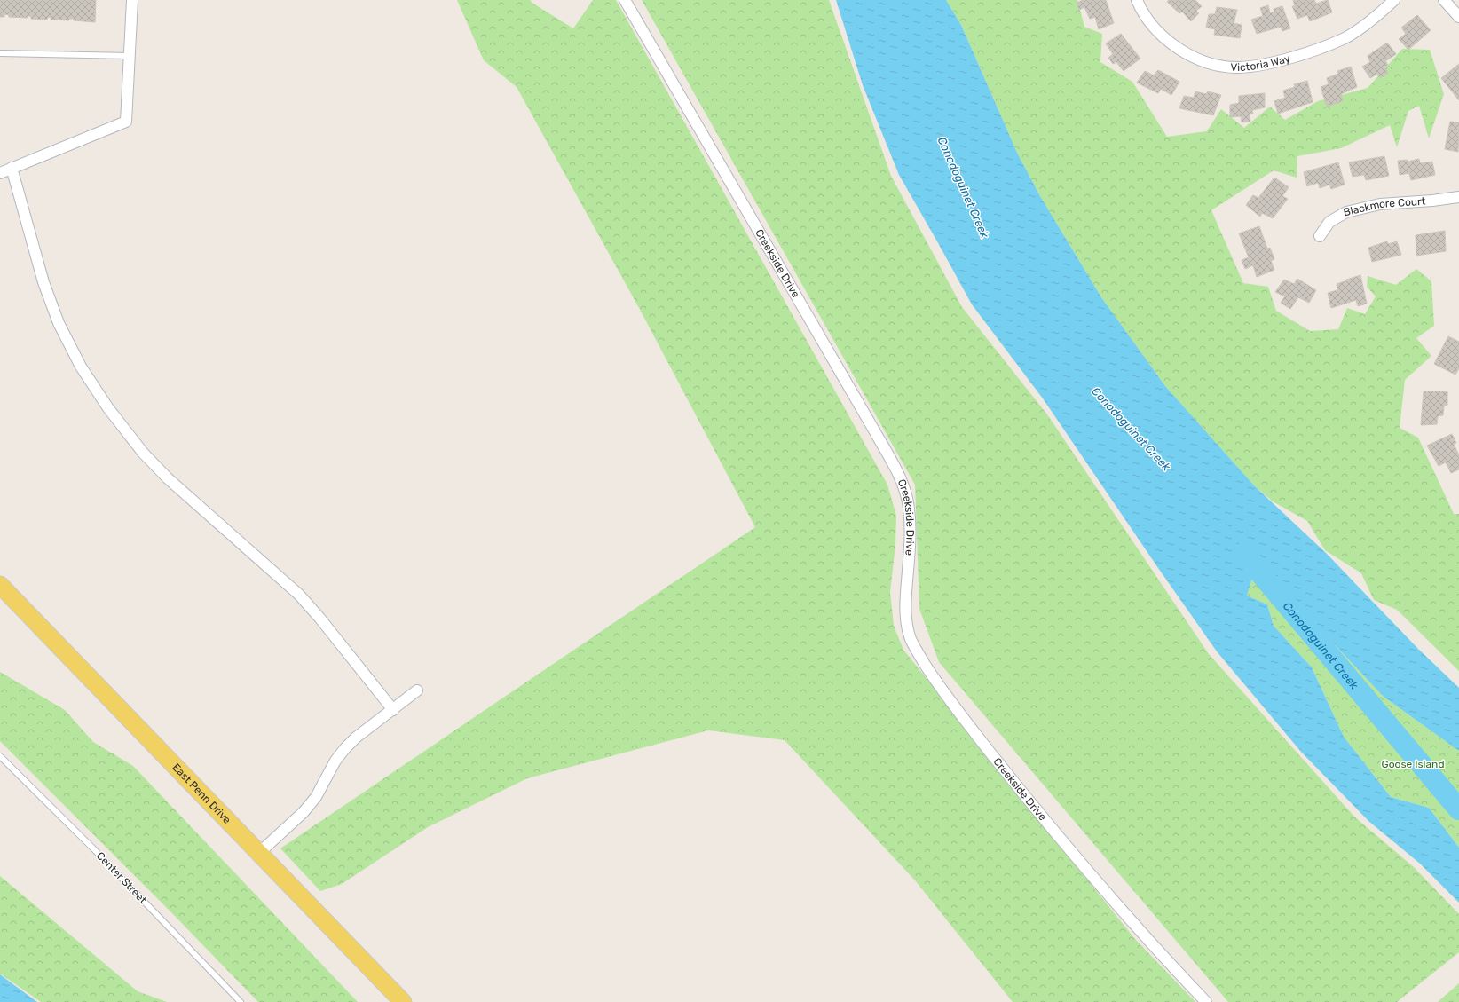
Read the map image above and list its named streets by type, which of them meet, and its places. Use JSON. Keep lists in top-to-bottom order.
{
  "streets": {
    "main road": ["East Penn Drive"],
    "street": ["Victoria Way", "Blackmore Court", "Creekside Drive"],
    "lane": ["Center Street"]
  },
  "water": ["Conodoguinet Creek"],
  "parks": ["Goose Island"]
}
